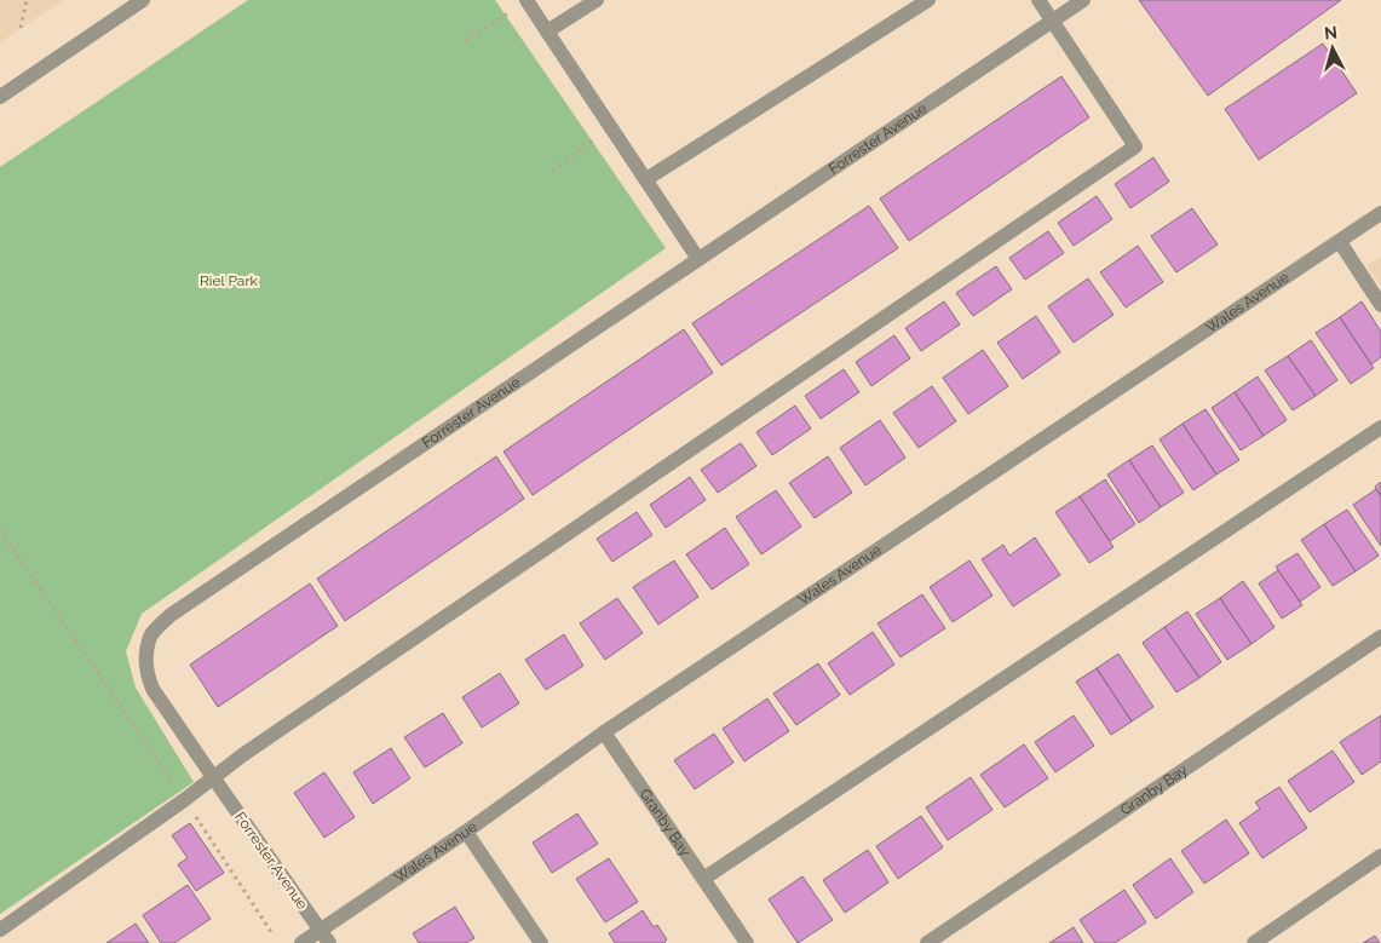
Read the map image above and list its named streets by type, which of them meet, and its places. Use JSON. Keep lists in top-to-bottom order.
{
  "streets": {
    "street": ["Forrester Avenue", "Wales Avenue", "Granby Bay"]
  },
  "crossings": [
    ["Forrester Avenue", "Wales Avenue"],
    ["Wales Avenue", "Granby Bay"]
  ],
  "parks": ["Riel Park"],
  "north": "top"
}
